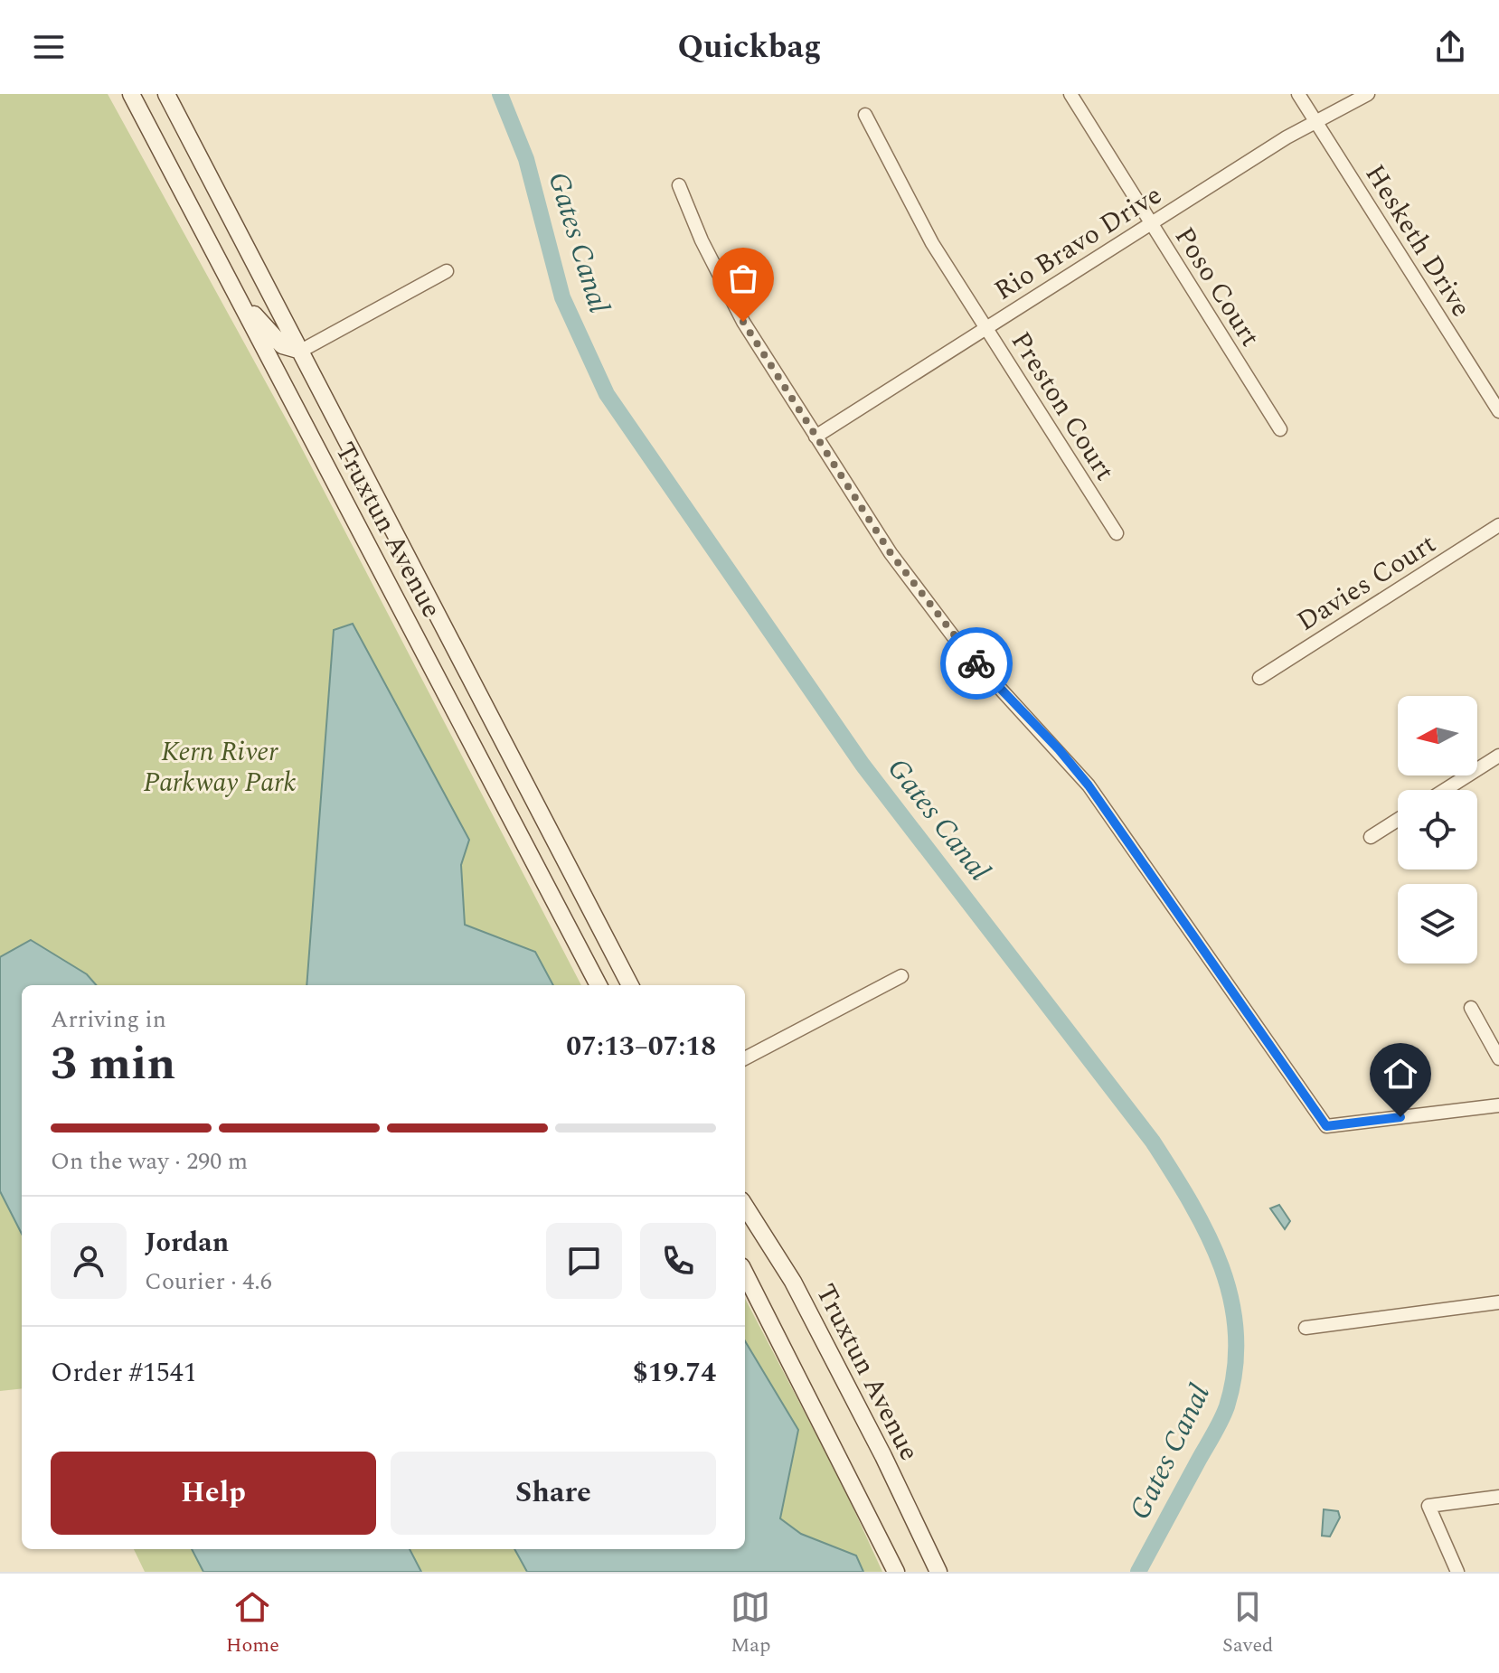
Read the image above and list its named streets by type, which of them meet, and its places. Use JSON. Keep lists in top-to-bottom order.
{
  "streets": {
    "main road": ["Truxtun Avenue"],
    "street": [
      "Hesketh Drive",
      "Rio Bravo Drive",
      "Poso Court",
      "Preston Court",
      "Davies Court"
    ]
  },
  "crossings": [
    ["Hesketh Drive", "Rio Bravo Drive"],
    ["Rio Bravo Drive", "Poso Court"],
    ["Rio Bravo Drive", "Preston Court"]
  ],
  "water": ["Gates Canal"],
  "parks": ["Kern River Parkway Park"],
  "north": "left",
  "page": {
    "header": "Quickbag",
    "heading": ["3 min", "Arriving in", "07:13–07:18"],
    "panel": [
      "Jordan",
      "Courier · 4.6",
      "Order #1541",
      "$19.74"
    ],
    "bar": "On the way · 290 m",
    "buttons": ["Help", "Share"],
    "tabs": ["Home", "Map", "Saved"]
  }
}
